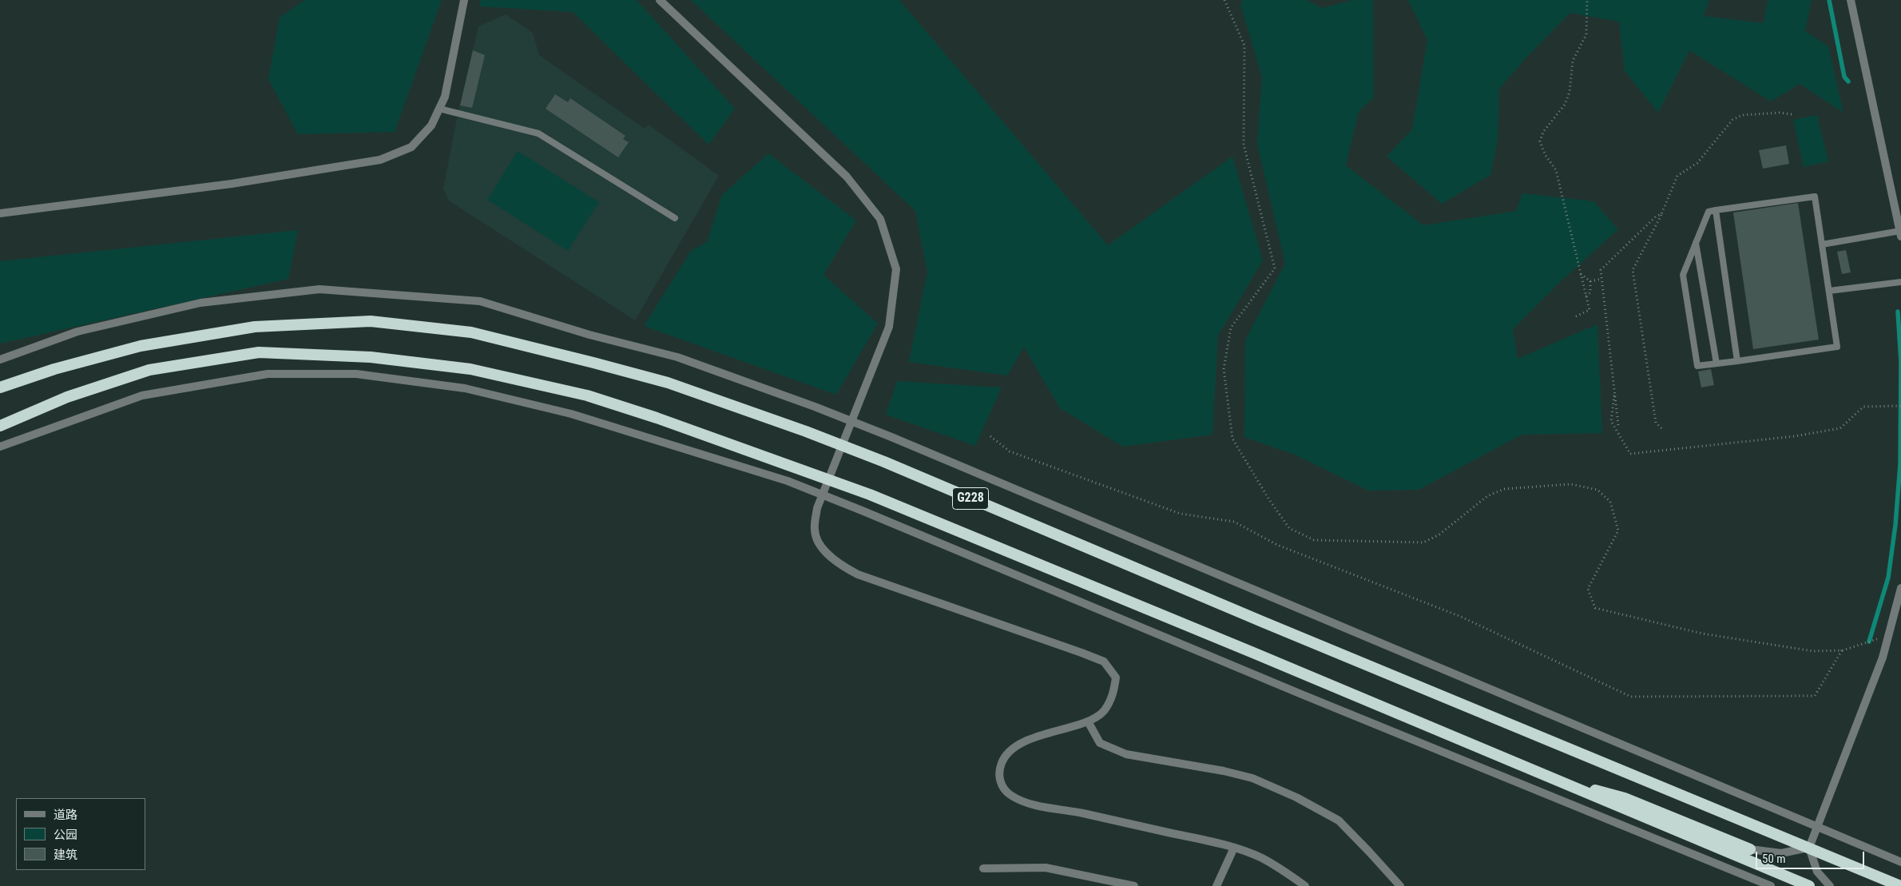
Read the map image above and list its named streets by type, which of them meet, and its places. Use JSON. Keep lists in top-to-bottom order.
{
  "streets": {
    "highway": ["G228"]
  },
  "legend": ["道路", "公园", "建筑"],
  "scale_bar": "50 m"
}
